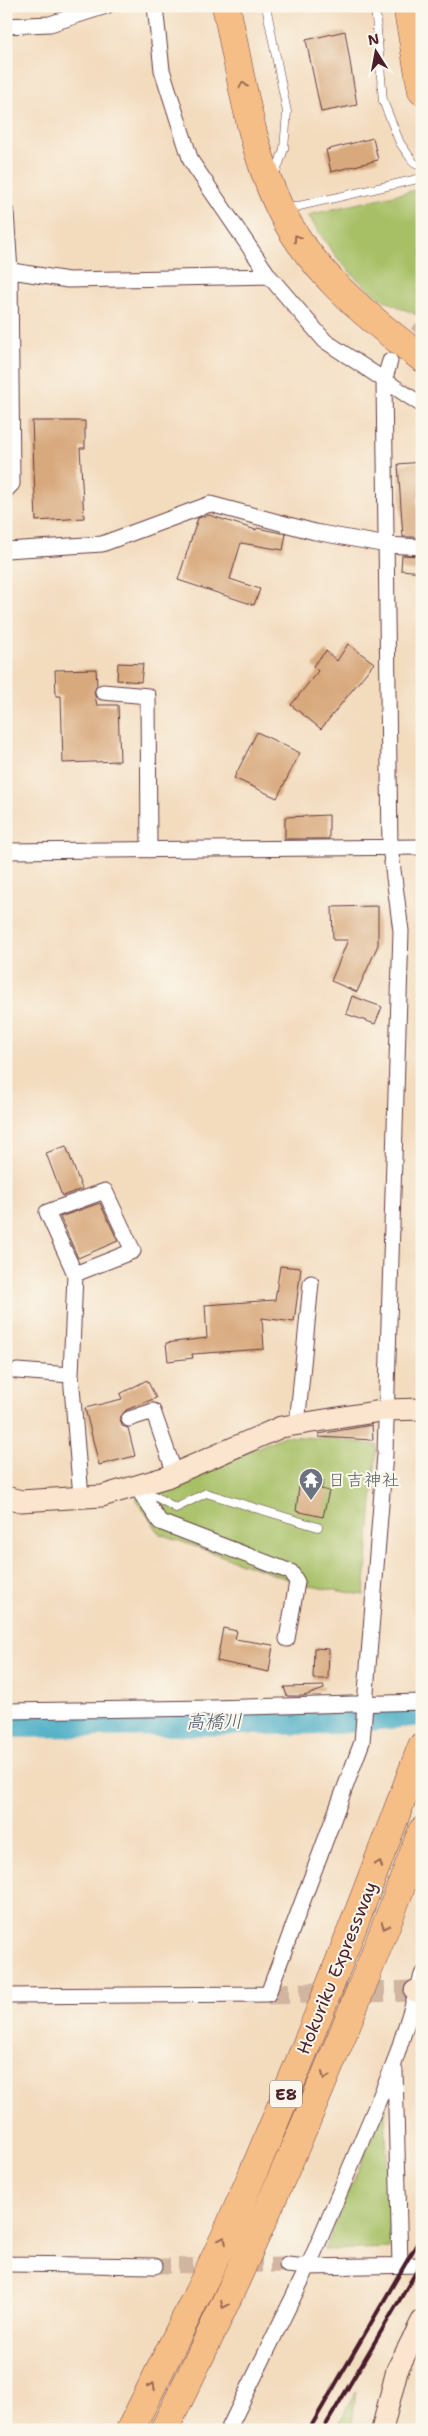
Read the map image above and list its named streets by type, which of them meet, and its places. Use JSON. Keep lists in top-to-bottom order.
{
  "streets": {
    "highway": ["Hokuriku Expressway", "E8"]
  },
  "water": ["高橋川"],
  "places": {
    "temple": ["日吉神社"]
  },
  "north": "top"
}
